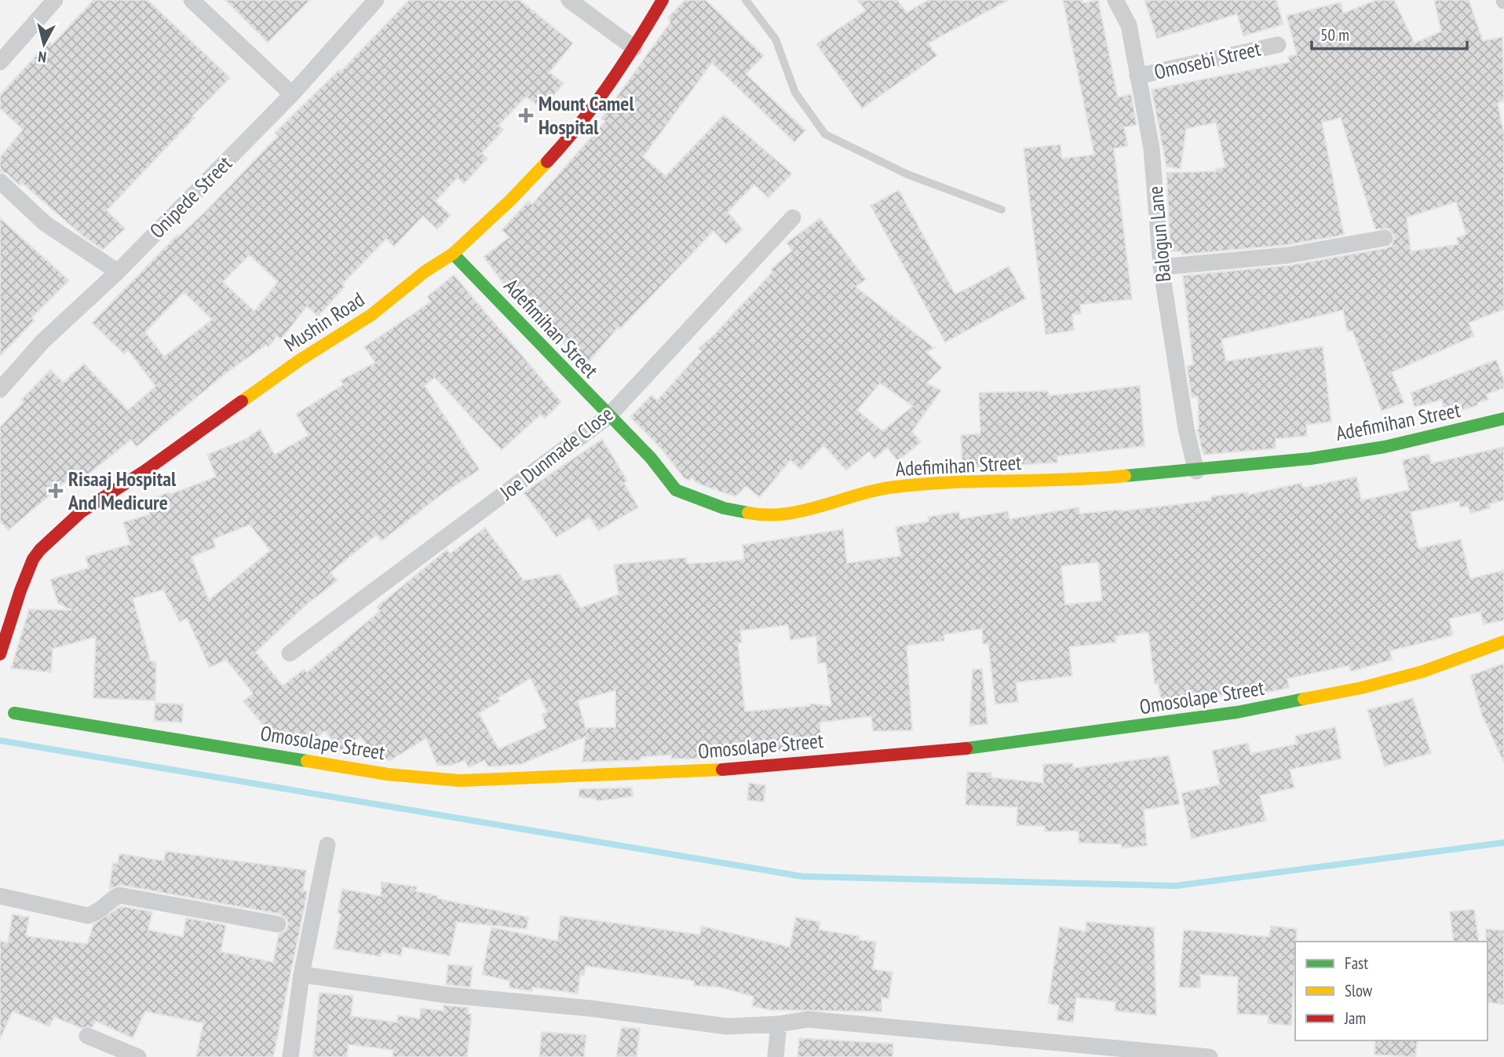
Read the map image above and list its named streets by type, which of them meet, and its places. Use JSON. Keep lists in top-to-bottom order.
{
  "streets": {
    "street": [
      "Omosebi Street",
      "Onipede Street",
      "Balogun Lane",
      "Mushin Road",
      "Adefimihan Street",
      "Joe Dunmade Close",
      "Omosolape Street"
    ]
  },
  "crossings": [
    ["Omosebi Street", "Balogun Lane"],
    ["Balogun Lane", "Adefimihan Street"],
    ["Mushin Road", "Adefimihan Street"],
    ["Adefimihan Street", "Joe Dunmade Close"]
  ],
  "places": {
    "health": ["Mount Camel Hospital", "Risaaj Hospital And Medicure"]
  },
  "legend": ["Fast", "Slow", "Jam"],
  "scale_bar": "50 m",
  "north": "bottom"
}
